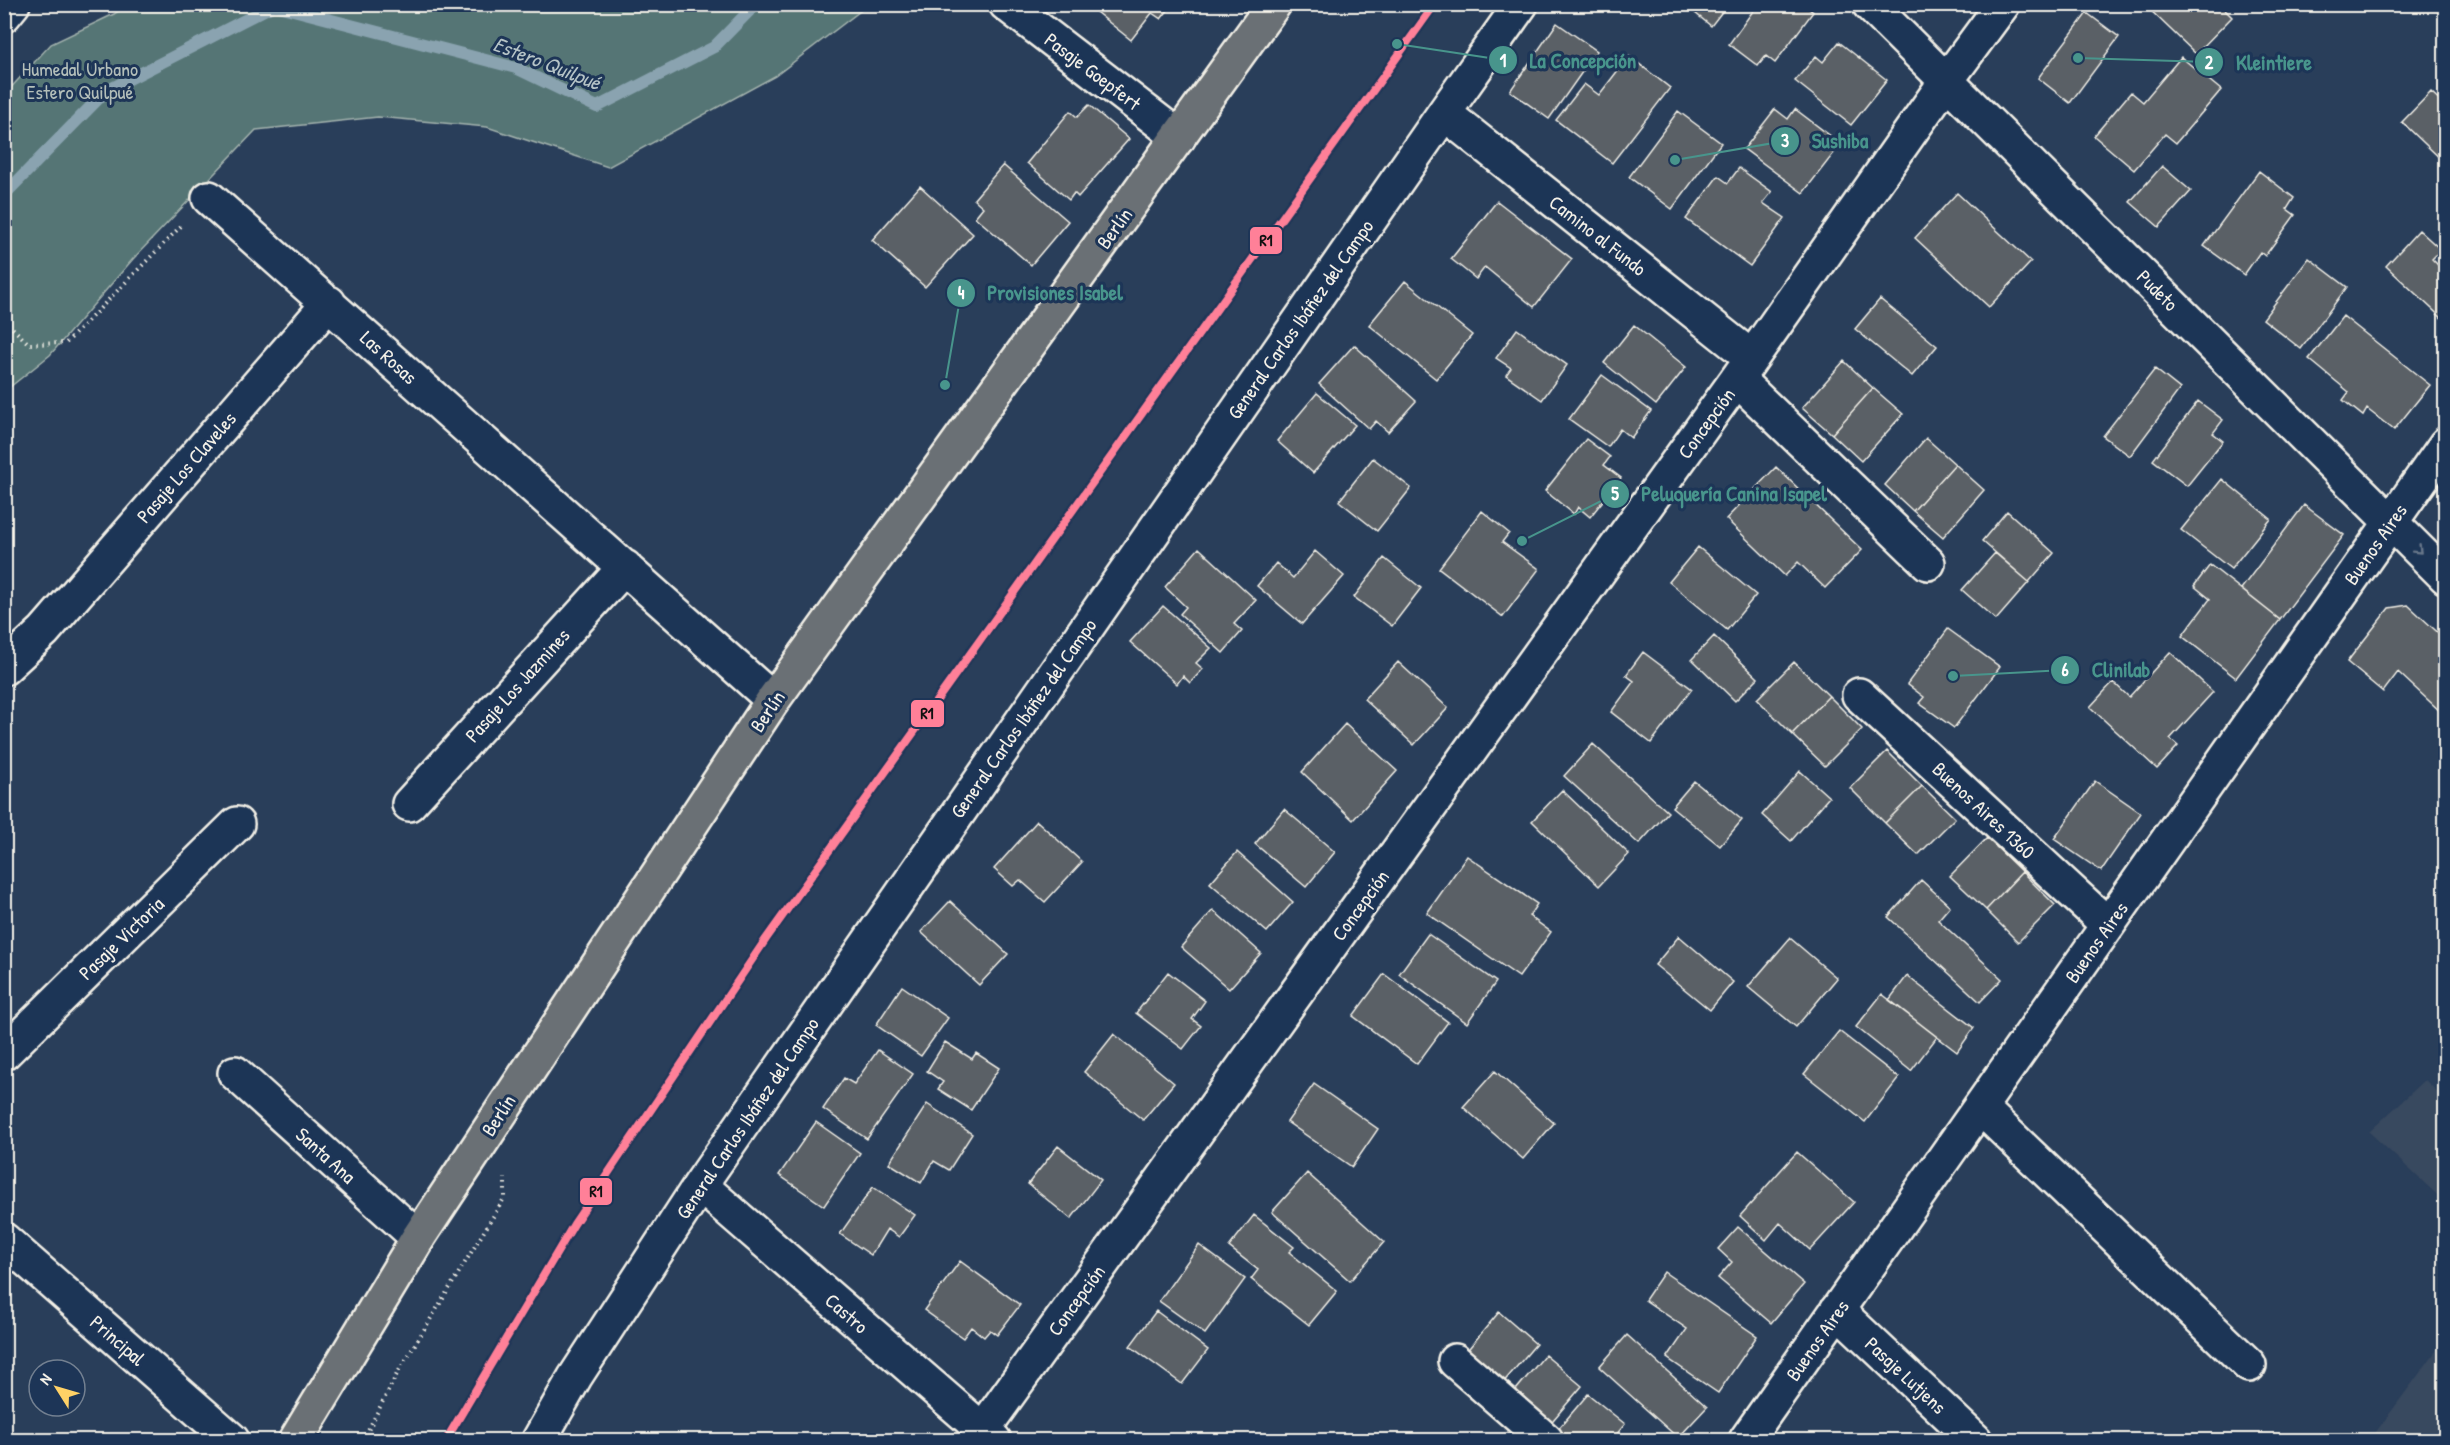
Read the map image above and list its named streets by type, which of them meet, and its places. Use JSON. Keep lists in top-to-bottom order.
{
  "streets": {
    "main road": ["Berlín"],
    "street": [
      "Pasaje Goepfert",
      "Camino al Fundo",
      "Pudeto",
      "General Carlos Ibáñez del Campo",
      "Las Rosas",
      "Concepción",
      "Pasaje Los Claveles",
      "Buenos Aires",
      "Pasaje Los Jazmines",
      "Buenos Aires 1360",
      "Pasaje Victoria",
      "Santa Ana",
      "Castro",
      "Principal",
      "Pasaje Lutjens"
    ]
  },
  "crossings": [
    ["Pasaje Goepfert", "Berlín"],
    ["Berlín", "Las Rosas"],
    ["Berlín", "Santa Ana"],
    ["Camino al Fundo", "General Carlos Ibáñez del Campo"],
    ["Camino al Fundo", "Concepción"],
    ["Pudeto", "Concepción"],
    ["Pudeto", "Buenos Aires"],
    ["General Carlos Ibáñez del Campo", "Castro"],
    ["Las Rosas", "Pasaje Los Claveles"],
    ["Las Rosas", "Pasaje Los Jazmines"],
    ["Concepción", "Castro"],
    ["Buenos Aires", "Buenos Aires 1360"],
    ["Buenos Aires", "Pasaje Lutjens"]
  ],
  "water": ["Estero Quilpué"],
  "parks": ["Humedal Urbano Estero Quilpué"],
  "places": [
    "La Concepción",
    "Kleintiere",
    "Sushiba",
    "Provisiones Isabel",
    "Peluquería Canina Isapel",
    "Clinilab"
  ],
  "lines": ["transit line R1"],
  "north": "top left"
}
